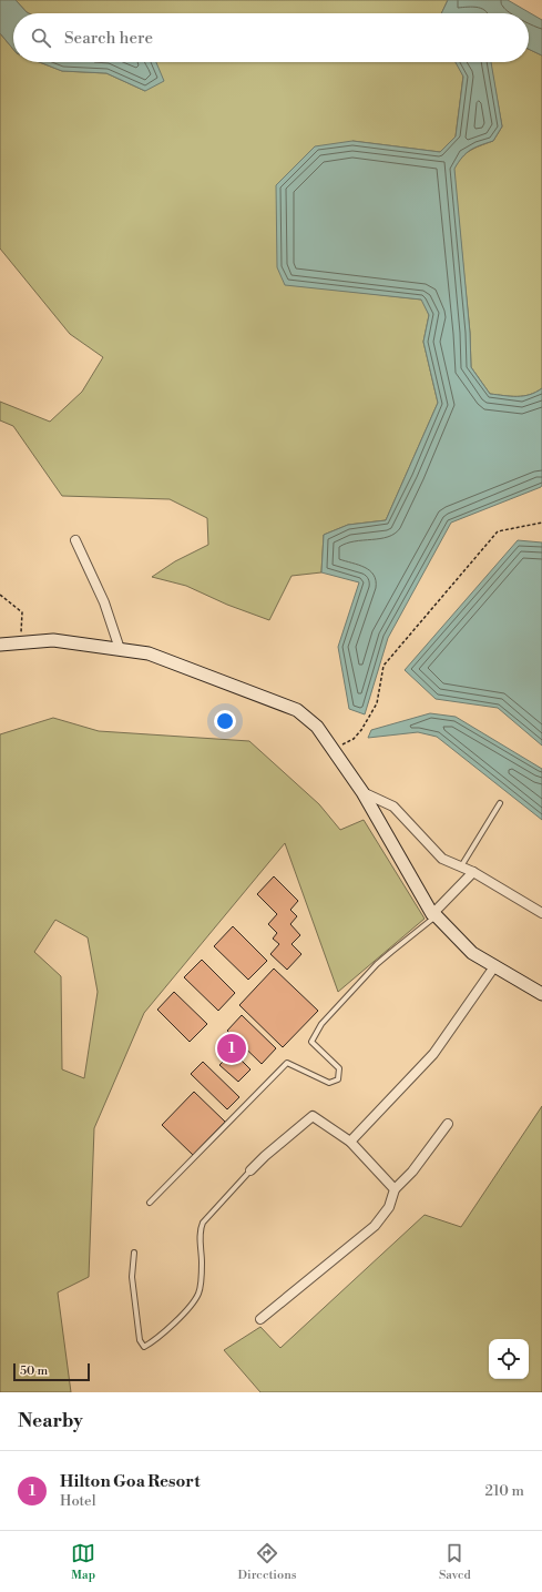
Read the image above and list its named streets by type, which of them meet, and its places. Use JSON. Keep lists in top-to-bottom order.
{
  "scale_bar": "50 m",
  "page": {
    "search": "Search here",
    "pins": "1",
    "scale": "50 m",
    "heading": "Nearby",
    "list": [
      {
        "mark": "1",
        "name": "Hilton Goa Resort",
        "note": "Hotel",
        "value": "210 m"
      }
    ],
    "nav": ["Map", "Directions", "Saved"]
  }
}
